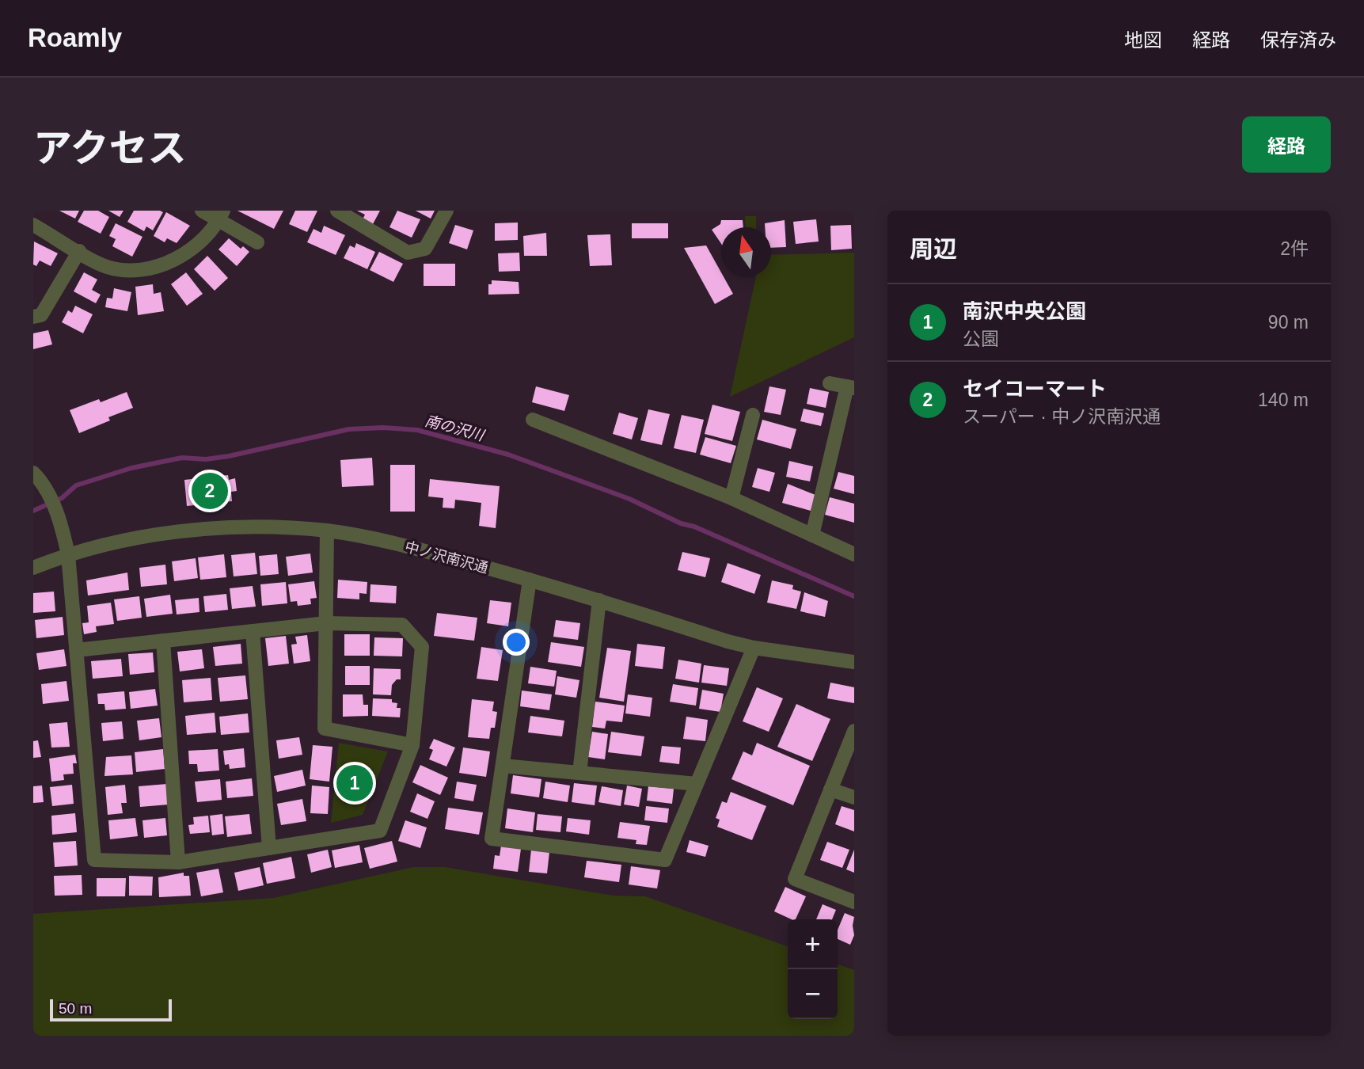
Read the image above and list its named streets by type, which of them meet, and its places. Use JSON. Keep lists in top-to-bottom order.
{
  "streets": {
    "street": ["中ノ沢南沢通"]
  },
  "water": ["南の沢川"],
  "scale_bar": "50 m",
  "north": "top",
  "page": {
    "header": "Roamly",
    "nav": ["地図", "経路", "保存済み"],
    "title": "アクセス",
    "buttons": "経路",
    "heading": ["周辺", "2件"],
    "list": [
      {
        "mark": "1",
        "name": "南沢中央公園",
        "note": "公園",
        "value": "90 m"
      },
      {
        "mark": "2",
        "name": "セイコーマート",
        "note": "スーパー · 中ノ沢南沢通",
        "value": "140 m"
      }
    ],
    "pins": ["2", "1"],
    "map_buttons": ["+", "−"],
    "scale": "50 m"
  }
}
